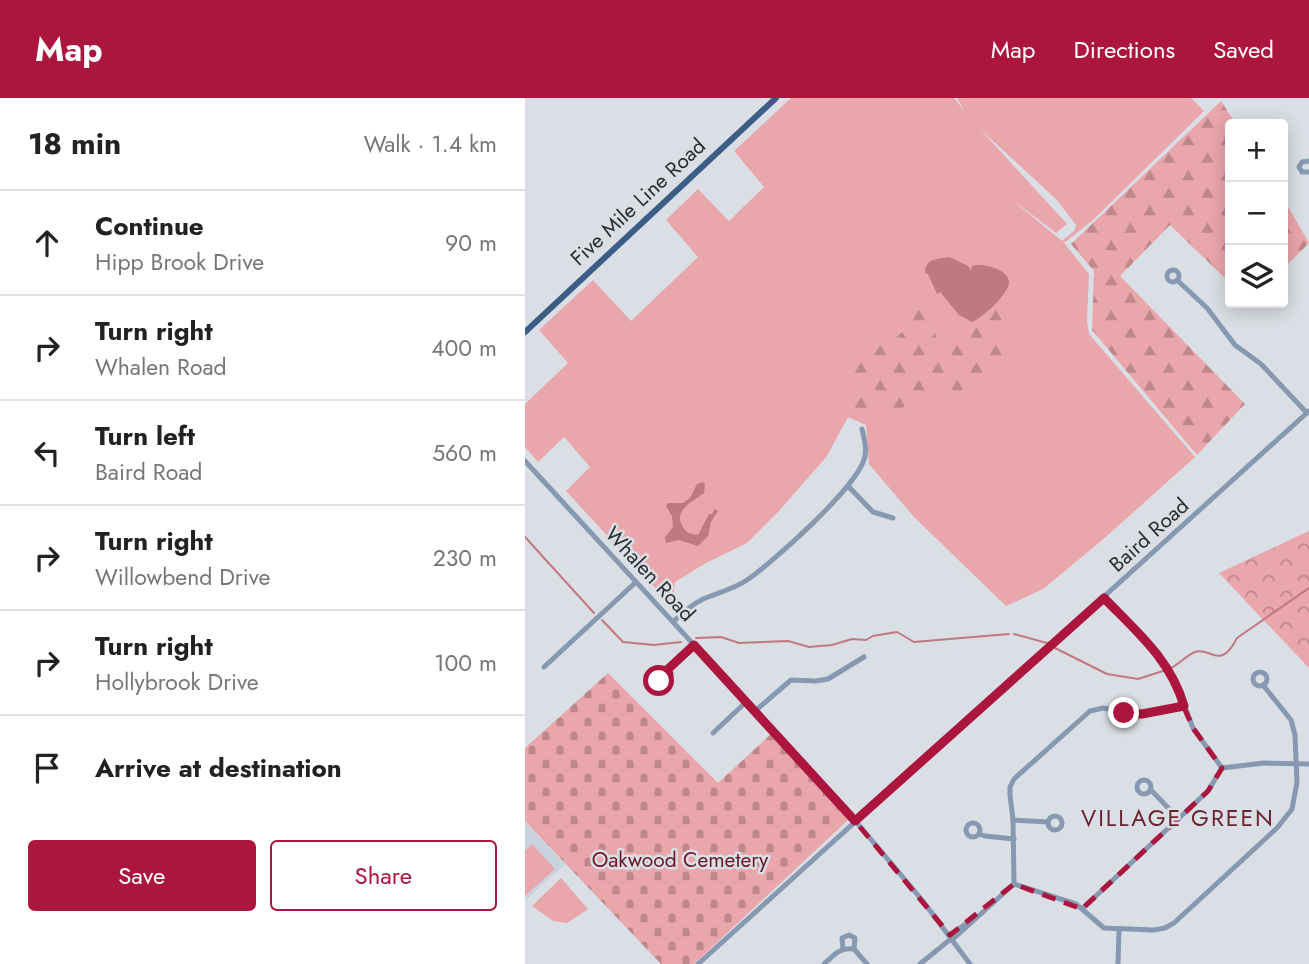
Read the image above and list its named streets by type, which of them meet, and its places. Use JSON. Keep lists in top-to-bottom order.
{
  "streets": {
    "main road": ["Five Mile Line Road"],
    "street": ["Baird Road", "Whalen Road"]
  },
  "crossings": [
    ["Baird Road", "Whalen Road"]
  ],
  "districts": ["VILLAGE GREEN"],
  "parks": ["Oakwood Cemetery"],
  "page": {
    "header": "Map",
    "nav": ["Map", "Directions", "Saved"],
    "heading": ["18 min", "Walk · 1.4 km"],
    "map_buttons": ["+", "−"],
    "list": [
      ["Continue", "Hipp Brook Drive", "90 m"],
      ["Turn right", "Whalen Road", "400 m"],
      ["Turn left", "Baird Road", "560 m"],
      ["Turn right", "Willowbend Drive", "230 m"],
      ["Turn right", "Hollybrook Drive", "100 m"],
      "Arrive at destination"
    ],
    "buttons": ["Save", "Share"]
  }
}
